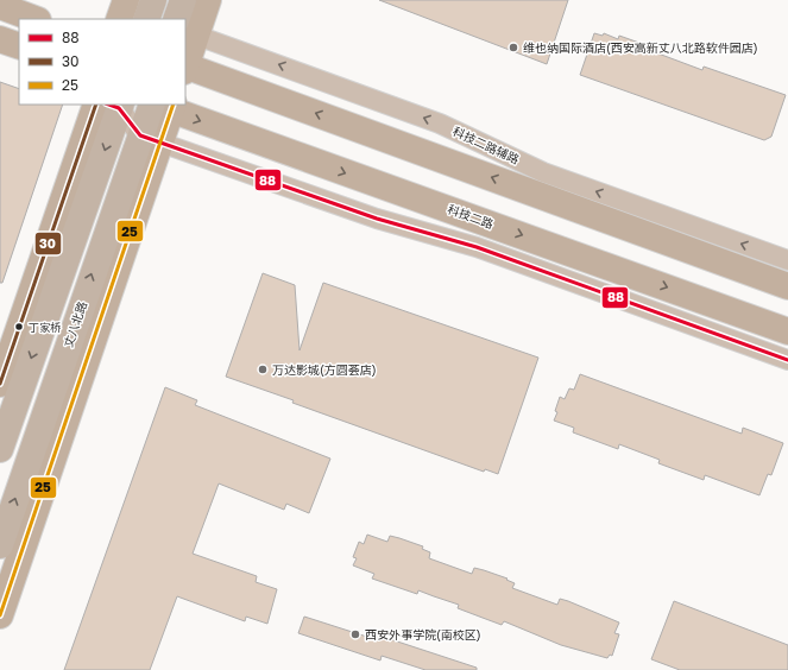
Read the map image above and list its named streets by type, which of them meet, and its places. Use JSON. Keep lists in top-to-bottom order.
{
  "streets": {
    "main road": ["科技二路", "丈八北路"],
    "street": ["科技二路辅路"]
  },
  "crossings": [
    ["科技二路", "丈八北路"]
  ],
  "places": [
    "维也纳国际酒店(西安高新丈八北路软件园店)",
    "丁家桥",
    "万达影城(方圆荟店)",
    "西安外事学院(南校区)"
  ],
  "lines": ["transit line 88", "transit line 30", "transit line 25"],
  "legend": ["88", "30", "25"]
}
